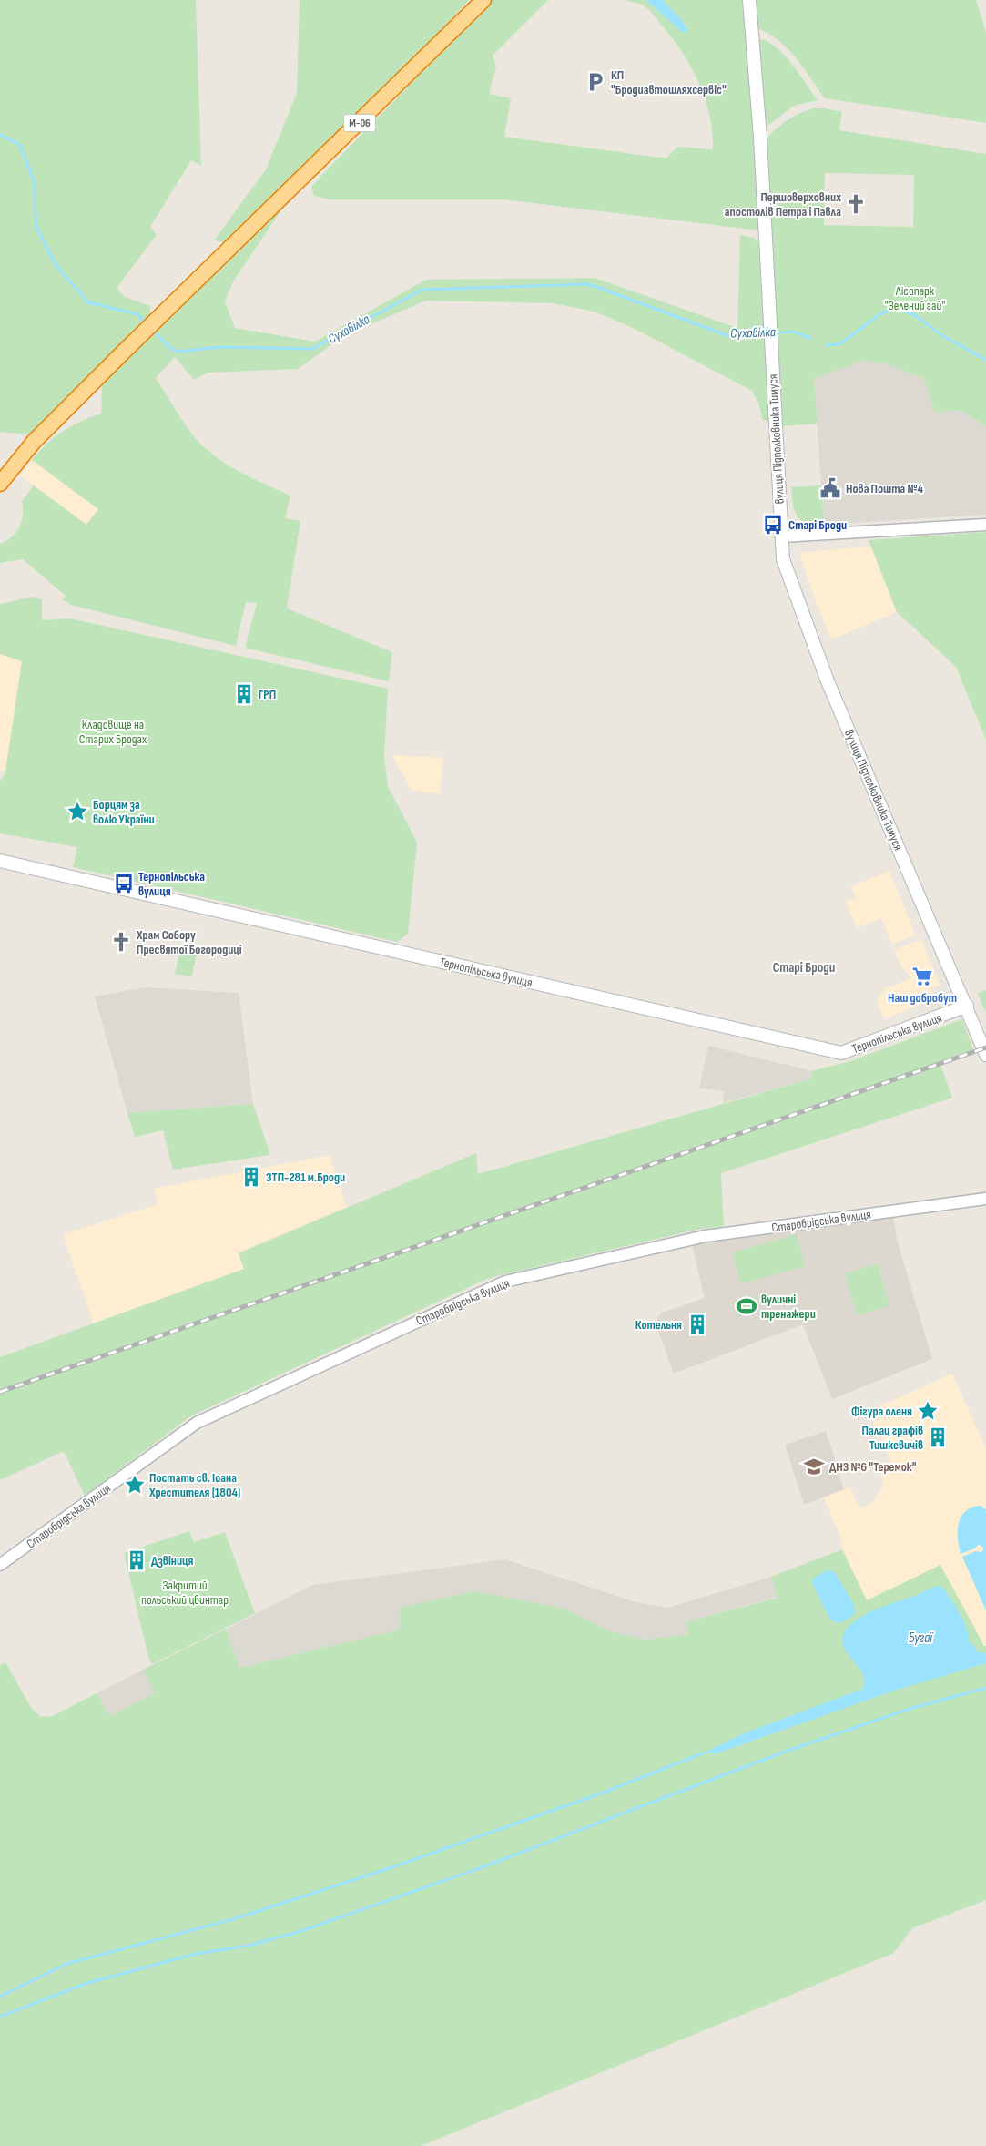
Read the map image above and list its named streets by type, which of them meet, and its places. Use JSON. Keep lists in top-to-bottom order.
{
  "streets": {
    "highway": ["М-06"],
    "main road": ["вулиця Підполковника Тимуся", "Тернопільська вулиця"],
    "street": ["Старобрідська вулиця"]
  },
  "crossings": [
    ["вулиця Підполковника Тимуся", "Тернопільська вулиця"]
  ],
  "districts": ["Старі Броди"],
  "water": ["Суховілка", "Бугаї"],
  "parks": ["Лісопарк \"Зелений гай\"", "Кладовище на Старих Бродах", "Закритий польський цвинтар"],
  "places": {
    "parking": ["КП \"Бродиавтошляхсервіс\""],
    "church": ["Першоверховних апостолів Петра і Павла", "Храм Собору Пресвятої Богородиці"],
    "public building": ["Нова Пошта №4"],
    "bus stop": ["Старі Броди", "Тернопільська вулиця"],
    "building": [
      "ГРП",
      "ЗТП-281 м.Броди",
      "Котельня",
      "Палац графів Тишкевичів",
      "Дзвіниця"
    ],
    "place": ["Борцям за волю України", "Фігура оленя", "Постать св. Іоана Хрестителя (1804)"],
    "supermarket": ["Наш добробут"],
    "sports": ["вуличні тренажери"],
    "school or university": ["ДНЗ №6 \"Теремок\""]
  }
}
